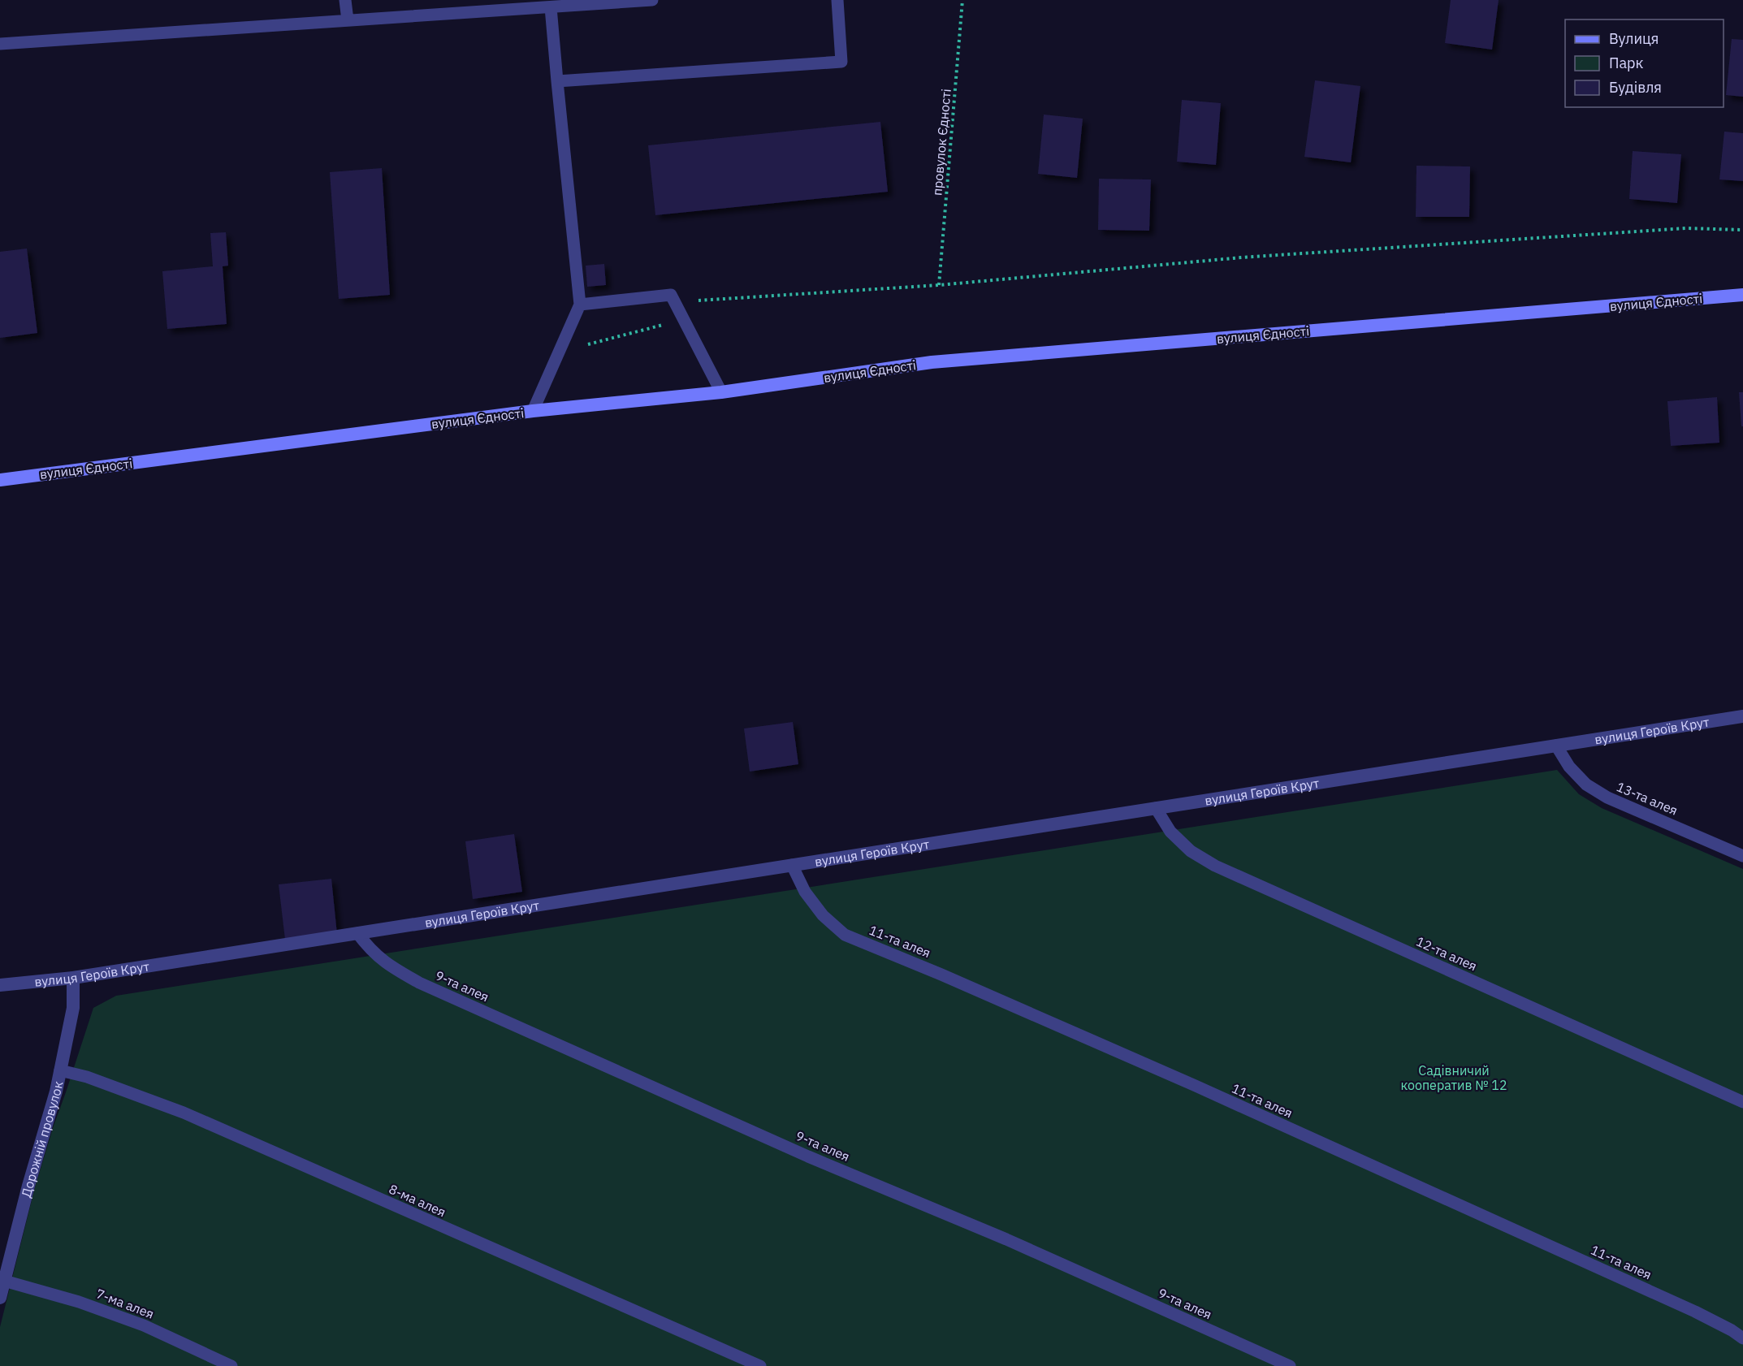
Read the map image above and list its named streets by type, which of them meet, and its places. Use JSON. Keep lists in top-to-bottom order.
{
  "streets": {
    "main road": ["вулиця Єдності"],
    "street": ["вулиця Героїв Крут", "Дорожній провулок"],
    "lane": [
      "13-та алея",
      "11-та алея",
      "12-та алея",
      "9-та алея",
      "8-ма алея",
      "7-ма алея"
    ],
    "path": ["провулок Єдності"]
  },
  "crossings": [
    ["вулиця Героїв Крут", "13-та алея"],
    ["вулиця Героїв Крут", "11-та алея"],
    ["вулиця Героїв Крут", "12-та алея"],
    ["вулиця Героїв Крут", "9-та алея"],
    ["вулиця Героїв Крут", "Дорожній провулок"],
    ["Дорожній провулок", "8-ма алея"],
    ["Дорожній провулок", "7-ма алея"]
  ],
  "parks": ["Садівничий кооператив № 12"],
  "legend": ["Вулиця", "Парк", "Будівля"]
}
